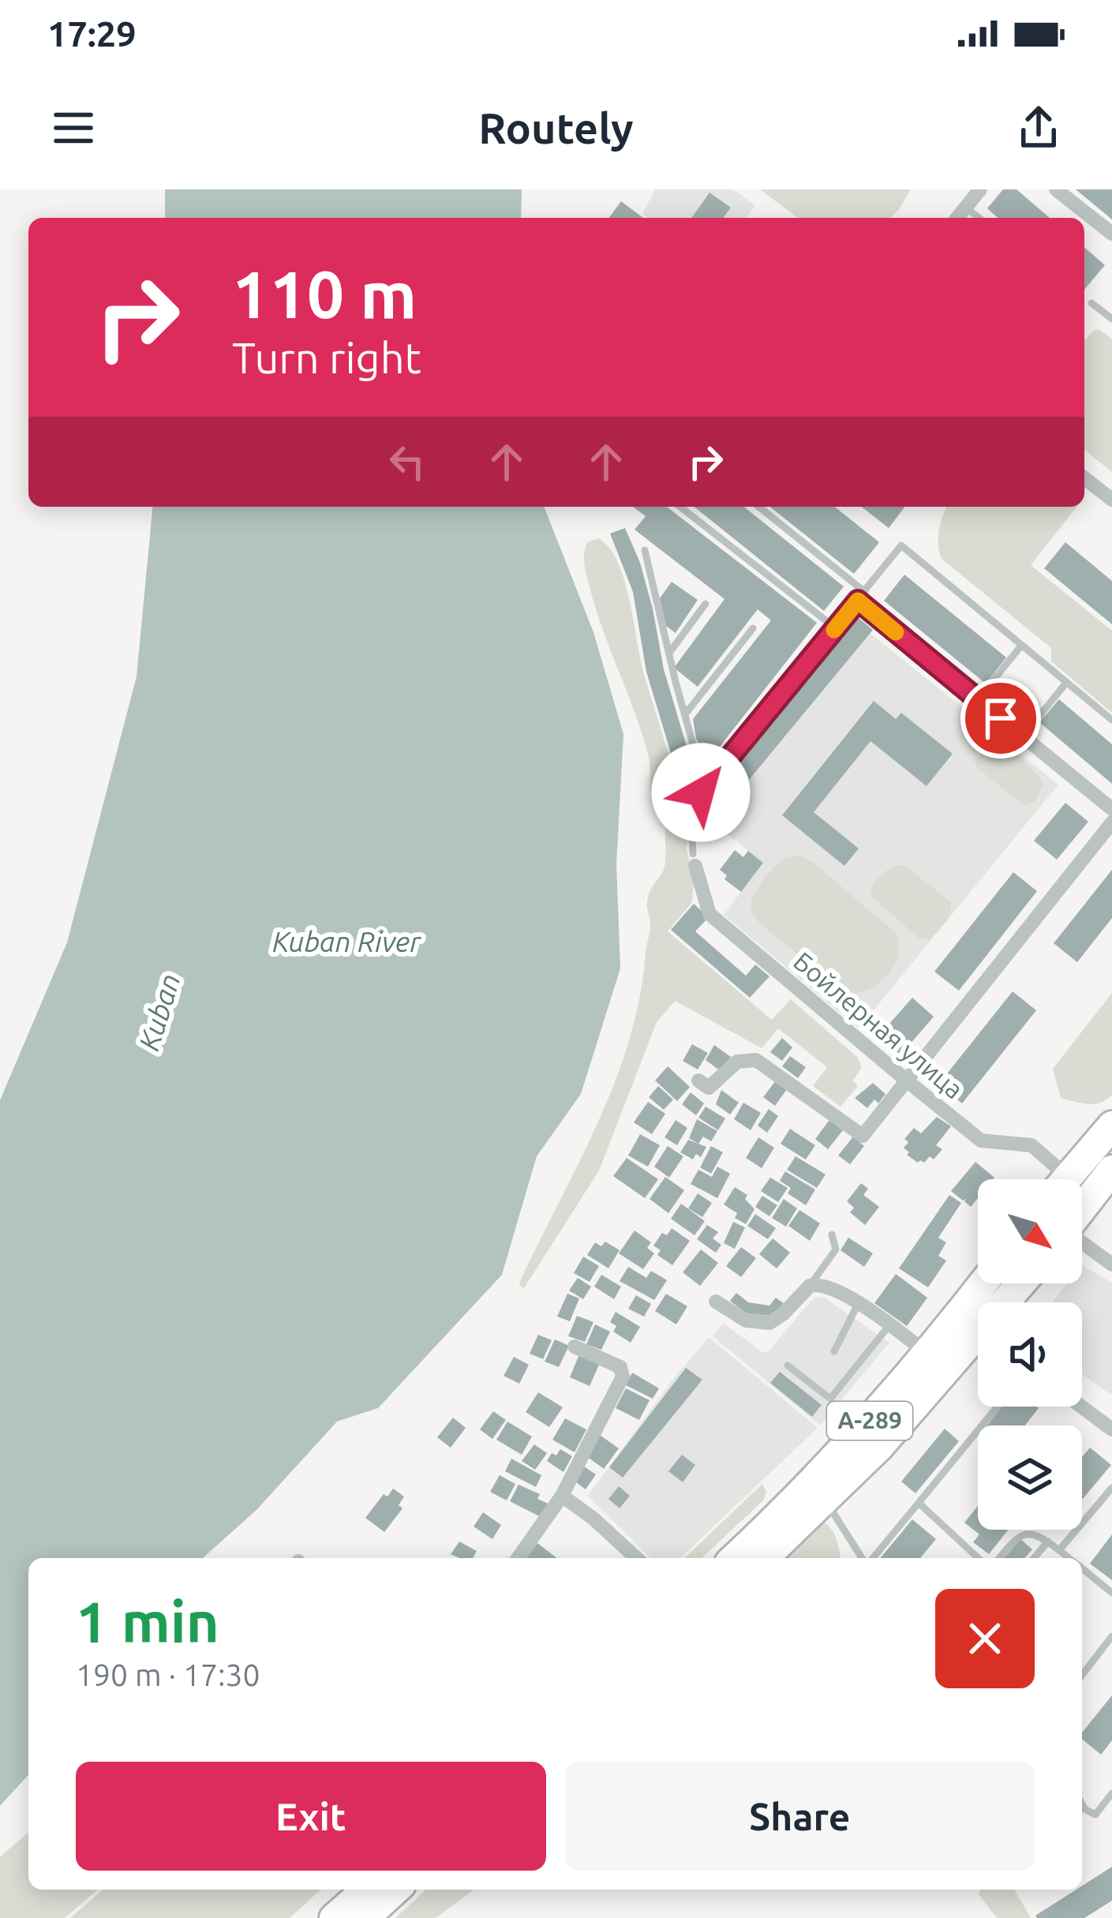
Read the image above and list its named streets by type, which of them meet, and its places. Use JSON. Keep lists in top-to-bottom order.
{
  "streets": {
    "highway": ["А-289"],
    "street": ["Бойлерная улица"]
  },
  "water": ["Kuban River", "Kuban"],
  "north": "bottom right",
  "page": {
    "status": "17:29",
    "header": "Routely",
    "turn": ["110 m", "Turn right"],
    "heading": ["1 min", "190 m · 17:30"],
    "buttons": ["Exit", "Share"]
  }
}
